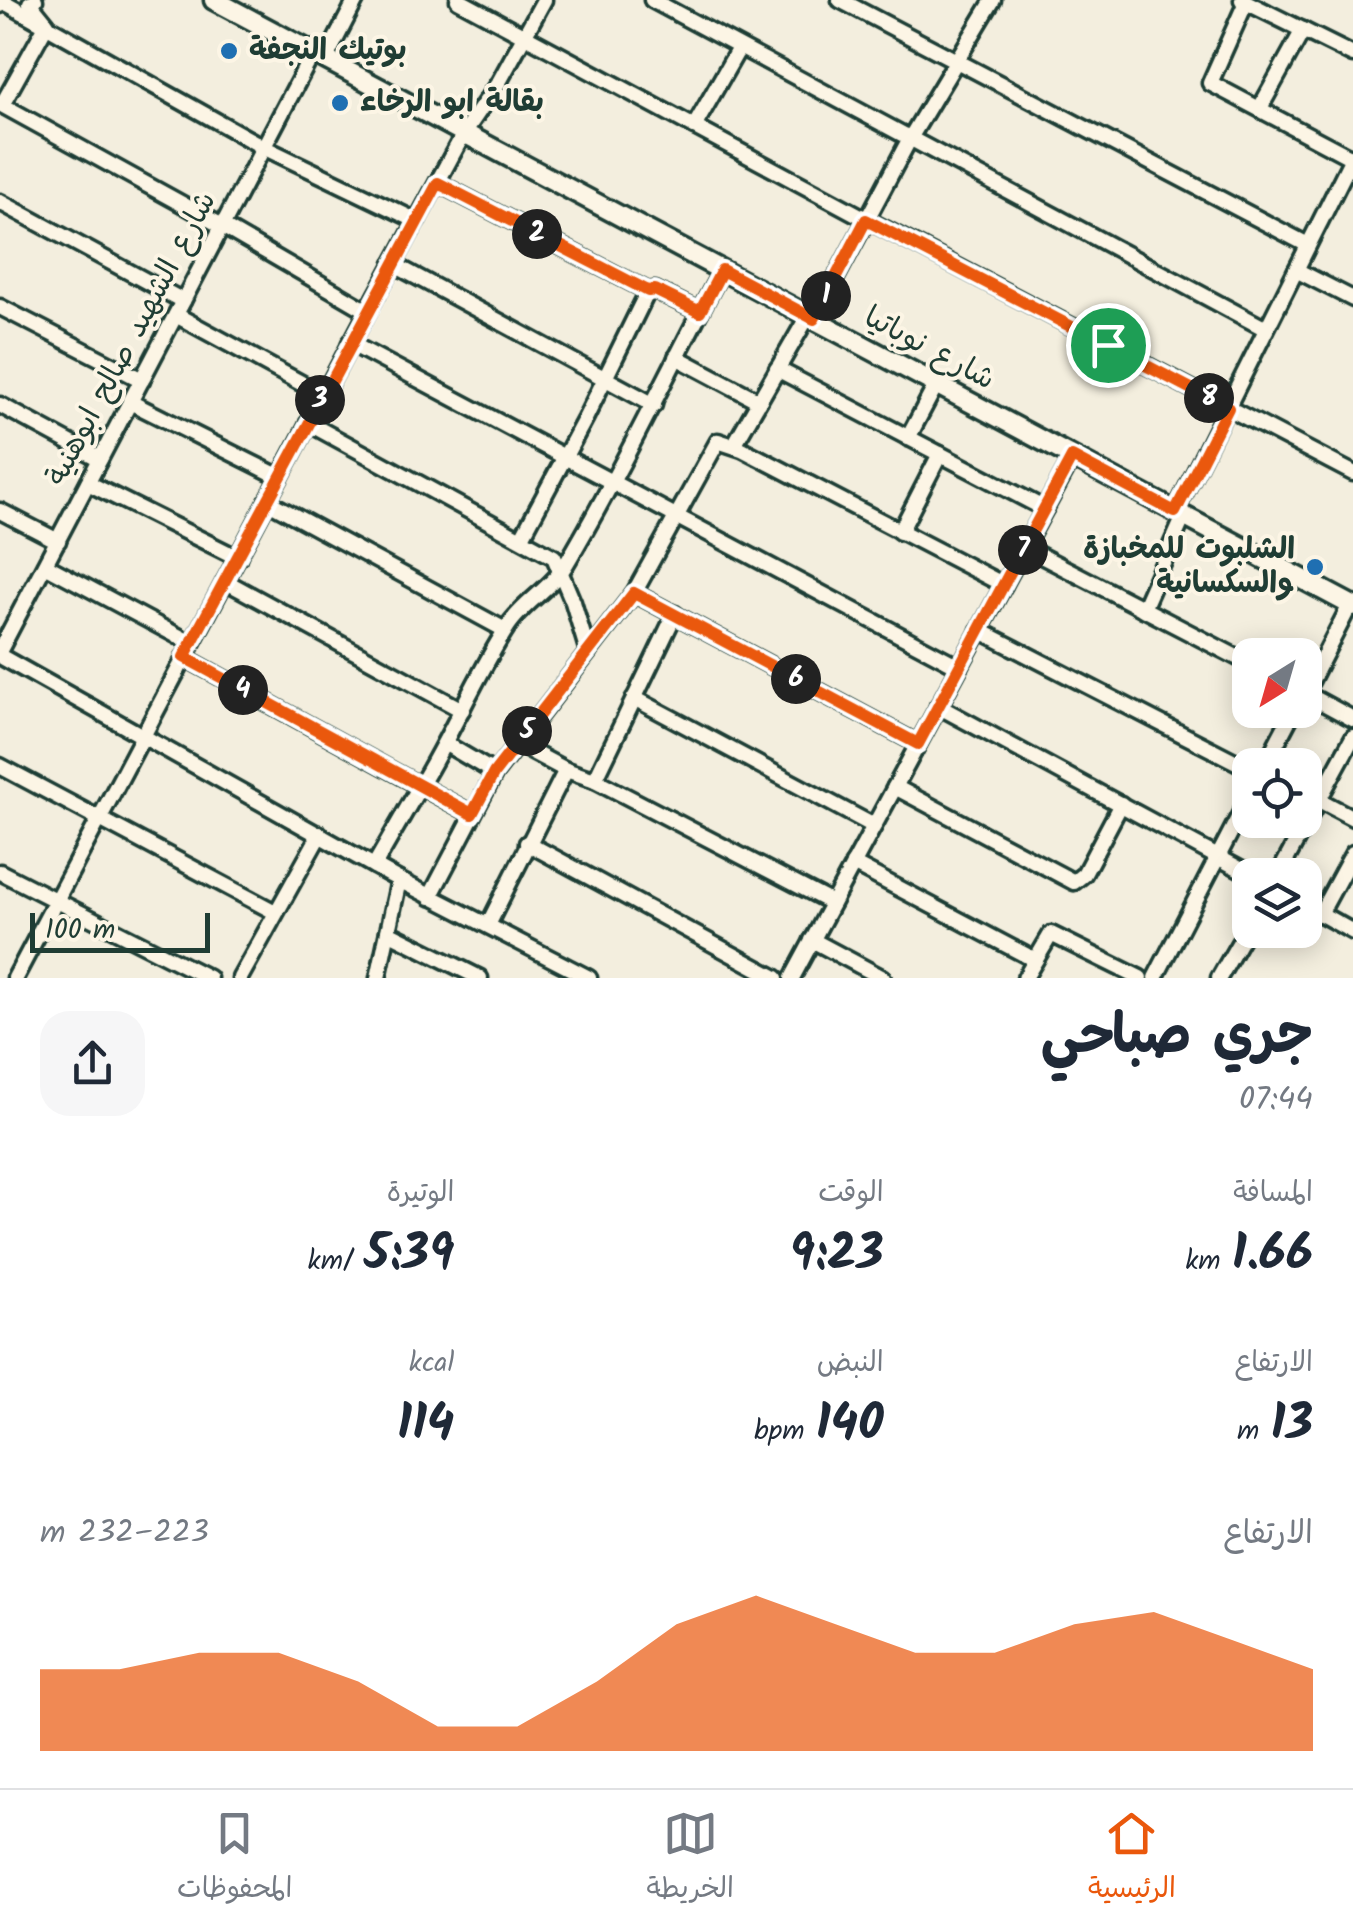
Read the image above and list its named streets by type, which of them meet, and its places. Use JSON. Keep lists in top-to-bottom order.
{
  "streets": {
    "street": ["شارع الشهيد صالح ابوهنية", "شارع نوباتيا"]
  },
  "crossings": [
    ["شارع الشهيد صالح ابوهنية", "شارع نوباتيا"]
  ],
  "places": ["بوتيك النجفة", "بقالة ابو الرخاء", "الشلبوت للمخبازة والسكسانية"],
  "scale_bar": "100 m",
  "north": "bottom left",
  "page": {
    "pins": [
      "2",
      "1",
      "8",
      "3",
      "7",
      "6",
      "4",
      "5"
    ],
    "scale": "100 m",
    "heading": ["جري صباحي", "07:44"],
    "stats": [
      ["المسافة", "1.66 km"],
      ["الوقت", "9:23"],
      ["الوتيرة", "5:39 /km"],
      ["الارتفاع", "13 m"],
      ["النبض", "140 bpm"],
      ["kcal", "114"]
    ],
    "chart": ["الارتفاع", "223–232 m"],
    "tabs": ["الرئيسية", "الخريطة", "المحفوظات"]
  }
}
